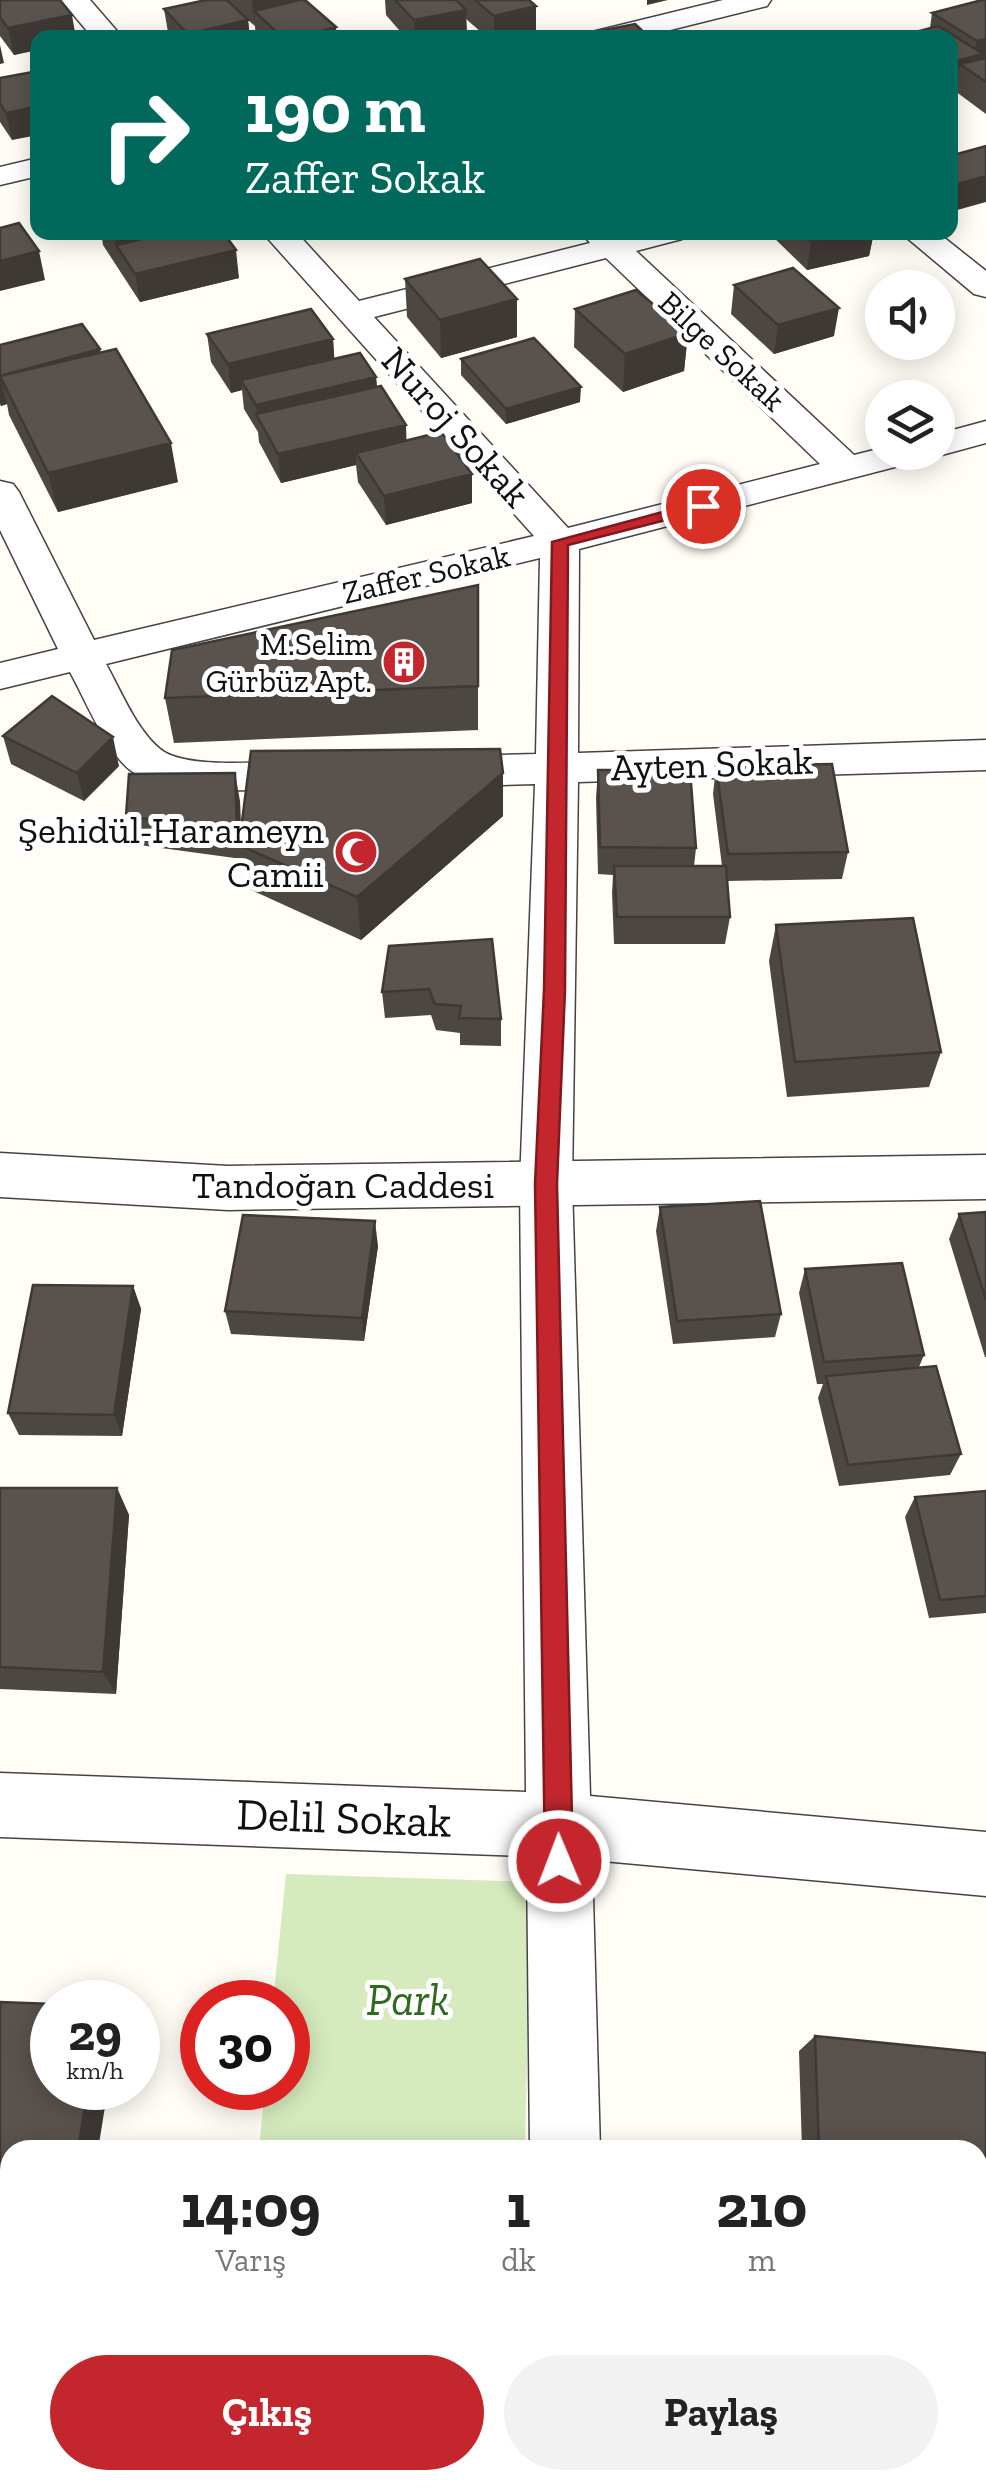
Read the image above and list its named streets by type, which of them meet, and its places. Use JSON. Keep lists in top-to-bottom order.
{
  "streets": {
    "street": [
      "Bilge Sokak",
      "Nuroj Sokak",
      "Zaffer Sokak",
      "Ayten Sokak",
      "Tandoğan Caddesi",
      "Delil Sokak"
    ]
  },
  "crossings": [
    ["Bilge Sokak", "Zaffer Sokak"],
    ["Nuroj Sokak", "Zaffer Sokak"],
    ["Nuroj Sokak", "Ayten Sokak"],
    ["Nuroj Sokak", "Tandoğan Caddesi"],
    ["Nuroj Sokak", "Delil Sokak"],
    ["Zaffer Sokak", "Ayten Sokak"]
  ],
  "parks": ["Park"],
  "places": {
    "building": ["M.Selim Gürbüz Apt."],
    "mosque": ["Şehidül-Harameyn Camii"]
  },
  "page": {
    "turn": ["190 m", "Zaffer Sokak"],
    "speed": "29 km/h",
    "limit": "30",
    "eta": [
      "14:09",
      "Varış",
      "1",
      "dk",
      "210",
      "m"
    ],
    "buttons": ["Çıkış", "Paylaş"]
  }
}
